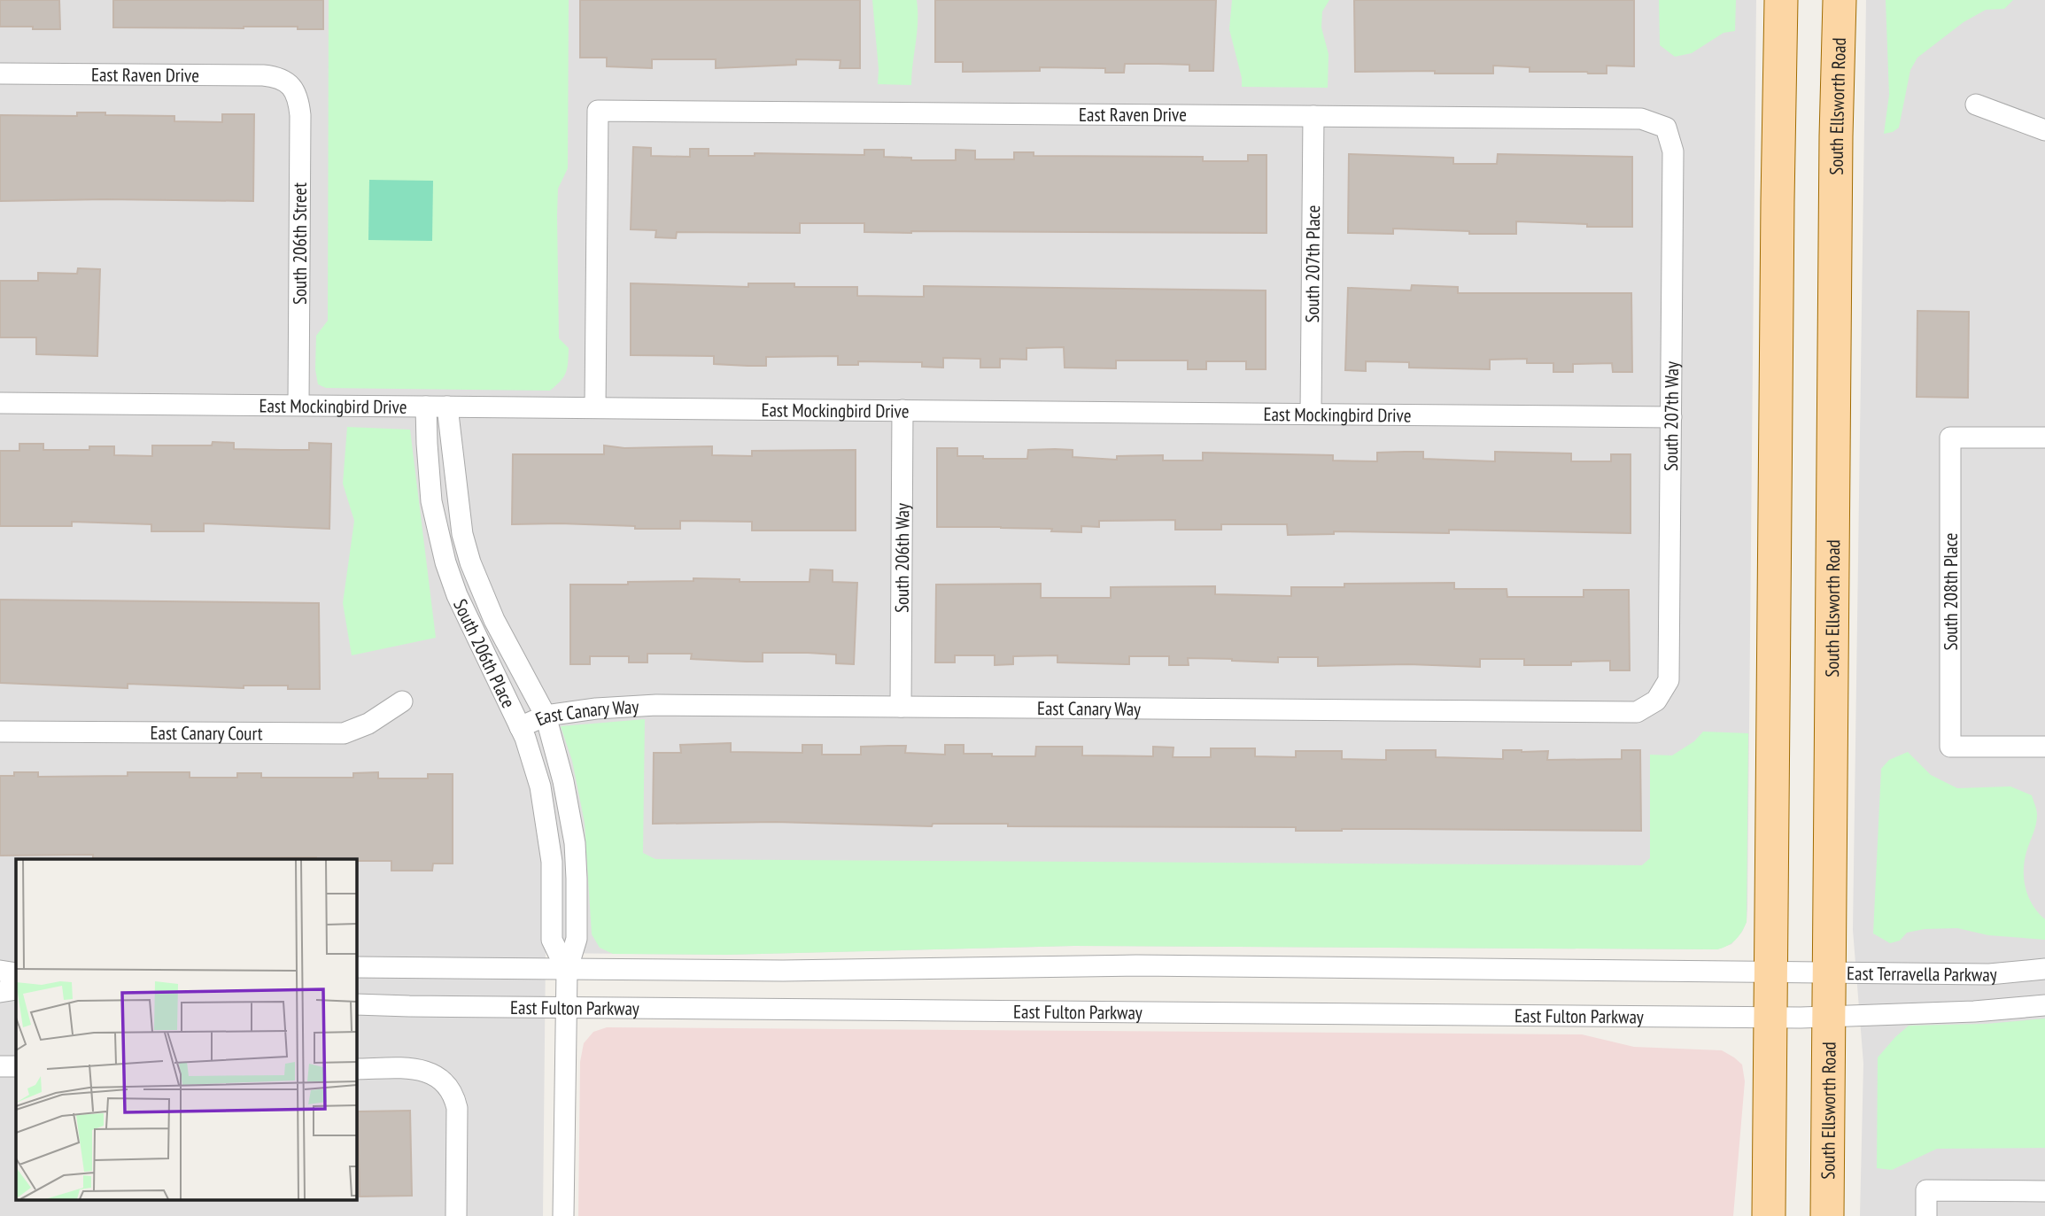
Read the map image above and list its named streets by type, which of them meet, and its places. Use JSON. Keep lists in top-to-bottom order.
{
  "streets": {
    "main road": ["South Ellsworth Road"],
    "street": [
      "East Raven Drive",
      "South 206th Street",
      "South 207th Place",
      "East Mockingbird Drive",
      "South 207th Way",
      "South 206th Way",
      "South 208th Place",
      "South 206th Place",
      "East Canary Way",
      "East Canary Court",
      "East Terravella Parkway",
      "East Fulton Parkway"
    ]
  },
  "crossings": [
    ["East Raven Drive", "South 206th Street"],
    ["East Raven Drive", "South 207th Place"],
    ["East Raven Drive", "East Mockingbird Drive"],
    ["East Raven Drive", "South 207th Way"],
    ["South Ellsworth Road", "East Terravella Parkway"],
    ["South Ellsworth Road", "East Fulton Parkway"],
    ["South 206th Street", "East Mockingbird Drive"],
    ["South 207th Place", "East Mockingbird Drive"],
    ["East Mockingbird Drive", "South 207th Way"],
    ["East Mockingbird Drive", "South 206th Way"],
    ["East Mockingbird Drive", "South 206th Place"],
    ["South 207th Way", "East Canary Way"],
    ["South 206th Way", "East Canary Way"],
    ["South 206th Place", "East Canary Way"],
    ["South 206th Place", "East Fulton Parkway"],
    ["East Terravella Parkway", "East Fulton Parkway"]
  ]
}
